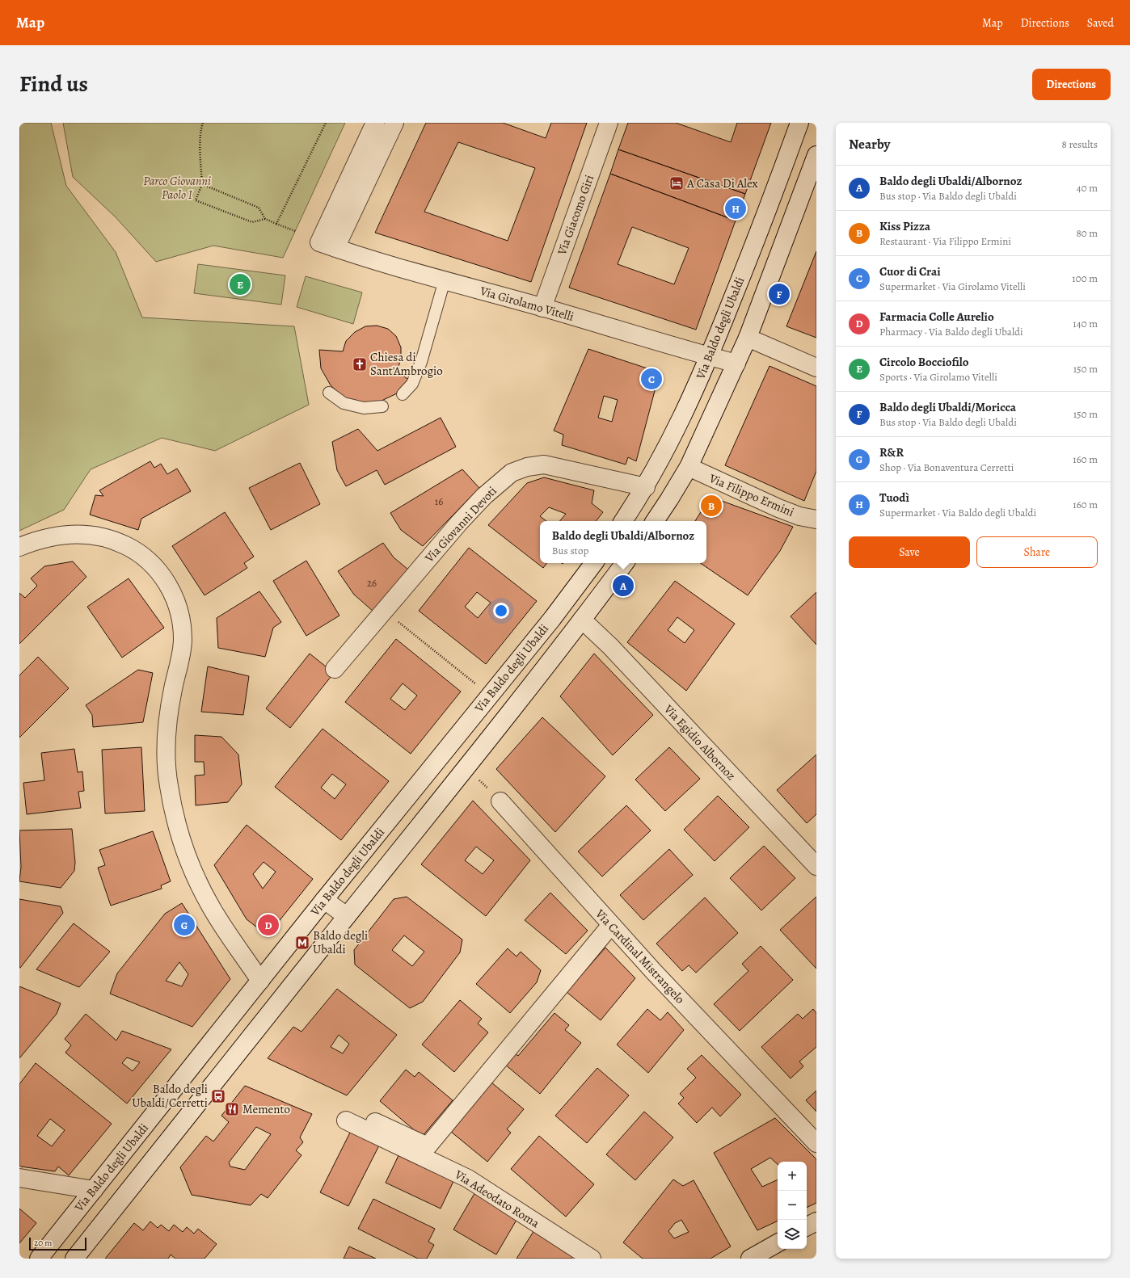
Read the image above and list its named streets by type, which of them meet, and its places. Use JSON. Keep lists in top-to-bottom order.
{
  "streets": {
    "street": [
      "Via Giacomo Giri",
      "Via Girolamo Vitelli",
      "Via Baldo degli Ubaldi",
      "Via Filippo Ermini",
      "Via Giovanni Devoti",
      "Via Egidio Albornoz",
      "Via Cardinal Mistrangelo",
      "Via Adeodato Roma"
    ]
  },
  "crossings": [
    ["Via Giacomo Giri", "Via Girolamo Vitelli"],
    ["Via Girolamo Vitelli", "Via Baldo degli Ubaldi"],
    ["Via Baldo degli Ubaldi", "Via Giovanni Devoti"],
    ["Via Baldo degli Ubaldi", "Via Egidio Albornoz"]
  ],
  "parks": ["Parco Giovanni Paolo I"],
  "places": {
    "hotel": ["A Casa Di Alex"],
    "church": ["Chiesa di Sant'Ambrogio"],
    "metro station": ["Baldo degli Ubaldi"],
    "bus stop": ["Baldo degli Ubaldi/Cerretti"],
    "restaurant": ["Memento"]
  },
  "house_numbers": ["16", "26"],
  "scale_bar": "20 m",
  "page": {
    "header": "Map",
    "nav": ["Map", "Directions", "Saved"],
    "title": "Find us",
    "buttons": [
      "Directions",
      ["Save", "Share"]
    ],
    "heading": ["Nearby", "8 results"],
    "list": [
      {
        "mark": "A",
        "name": "Baldo degli Ubaldi/Albornoz",
        "note": "Bus stop · Via Baldo degli Ubaldi",
        "value": "40 m"
      },
      {
        "mark": "B",
        "name": "Kiss Pizza",
        "note": "Restaurant · Via Filippo Ermini",
        "value": "80 m"
      },
      {
        "mark": "C",
        "name": "Cuor di Crai",
        "note": "Supermarket · Via Girolamo Vitelli",
        "value": "100 m"
      },
      {
        "mark": "D",
        "name": "Farmacia Colle Aurelio",
        "note": "Pharmacy · Via Baldo degli Ubaldi",
        "value": "140 m"
      },
      {
        "mark": "E",
        "name": "Circolo Bocciofilo",
        "note": "Sports · Via Girolamo Vitelli",
        "value": "150 m"
      },
      {
        "mark": "F",
        "name": "Baldo degli Ubaldi/Moricca",
        "note": "Bus stop · Via Baldo degli Ubaldi",
        "value": "150 m"
      },
      {
        "mark": "G",
        "name": "R&R",
        "note": "Shop · Via Bonaventura Cerretti",
        "value": "160 m"
      },
      {
        "mark": "H",
        "name": "Tuodì",
        "note": "Supermarket · Via Baldo degli Ubaldi",
        "value": "160 m"
      }
    ],
    "pins": [
      "H",
      "E",
      "F",
      "C",
      "B",
      "A",
      "D",
      "G"
    ],
    "popup": ["Baldo degli Ubaldi/Albornoz", "Bus stop"],
    "map_buttons": ["+", "−"],
    "scale": "20 m"
  }
}
